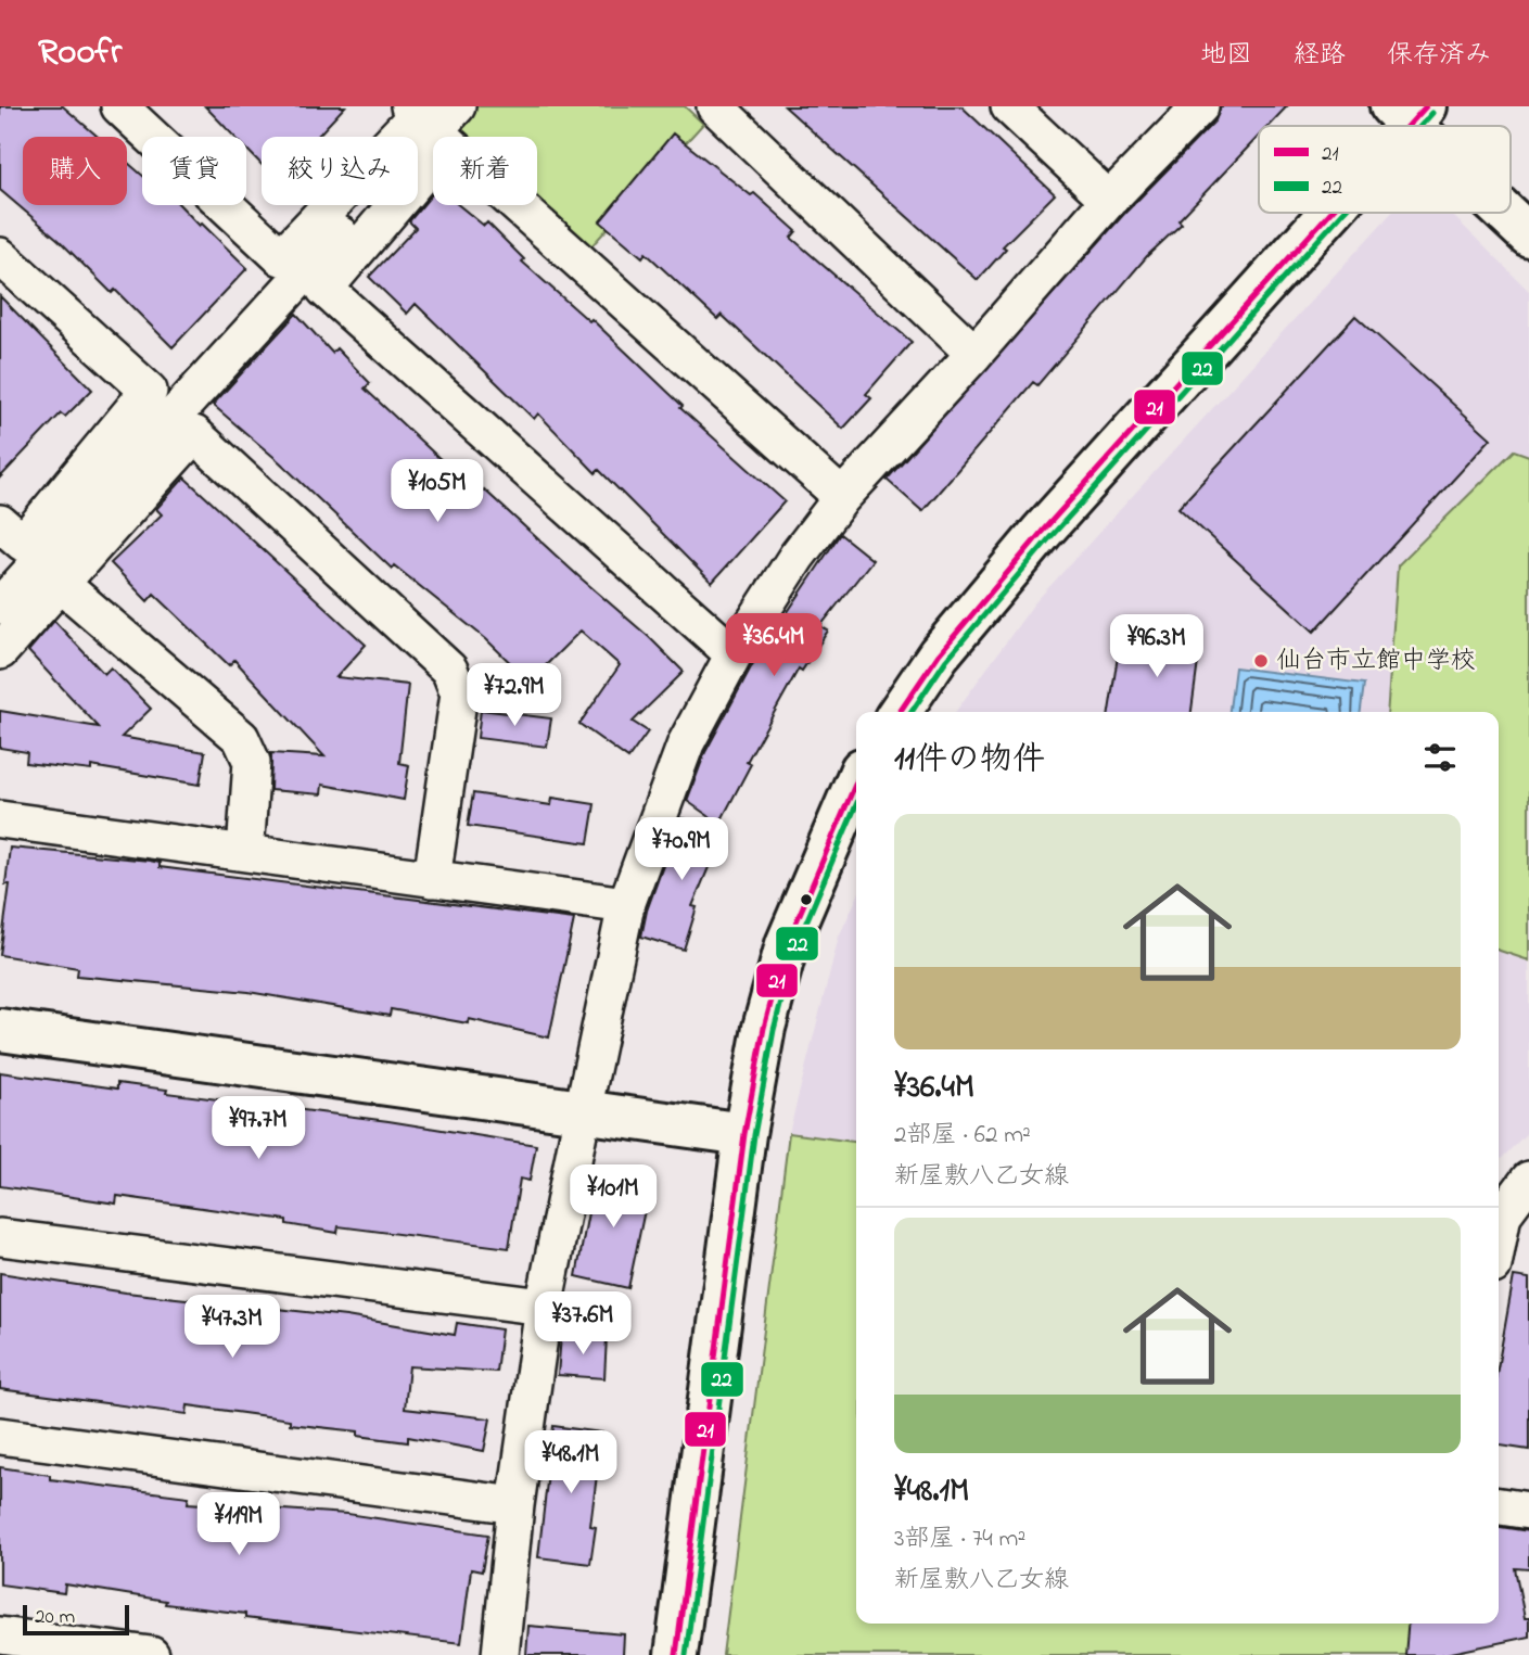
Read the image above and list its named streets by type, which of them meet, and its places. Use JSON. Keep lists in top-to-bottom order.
{
  "places": ["仙台市立館中学校"],
  "lines": ["transit line 21", "transit line 22"],
  "legend": ["21", "22"],
  "scale_bar": "20 m",
  "page": {
    "header": "Roofr",
    "nav": ["地図", "経路", "保存済み"],
    "chip": [
      "購入",
      "賃貸",
      "絞り込み",
      "新着"
    ],
    "price": [
      "¥105M",
      "¥36.4M",
      "¥96.3M",
      "¥72.9M",
      "¥70.9M",
      "¥97.7M",
      "¥101M",
      "¥37.6M",
      "¥47.3M",
      "¥48.1M",
      "¥119M"
    ],
    "heading": "11件の物件",
    "list": [
      {
        "name": "¥36.4M",
        "note": "2部屋 · 62 m² · 新屋敷八乙女線"
      },
      {
        "name": "¥48.1M",
        "note": "3部屋 · 74 m² · 新屋敷八乙女線"
      }
    ],
    "scale": "20 m"
  }
}
